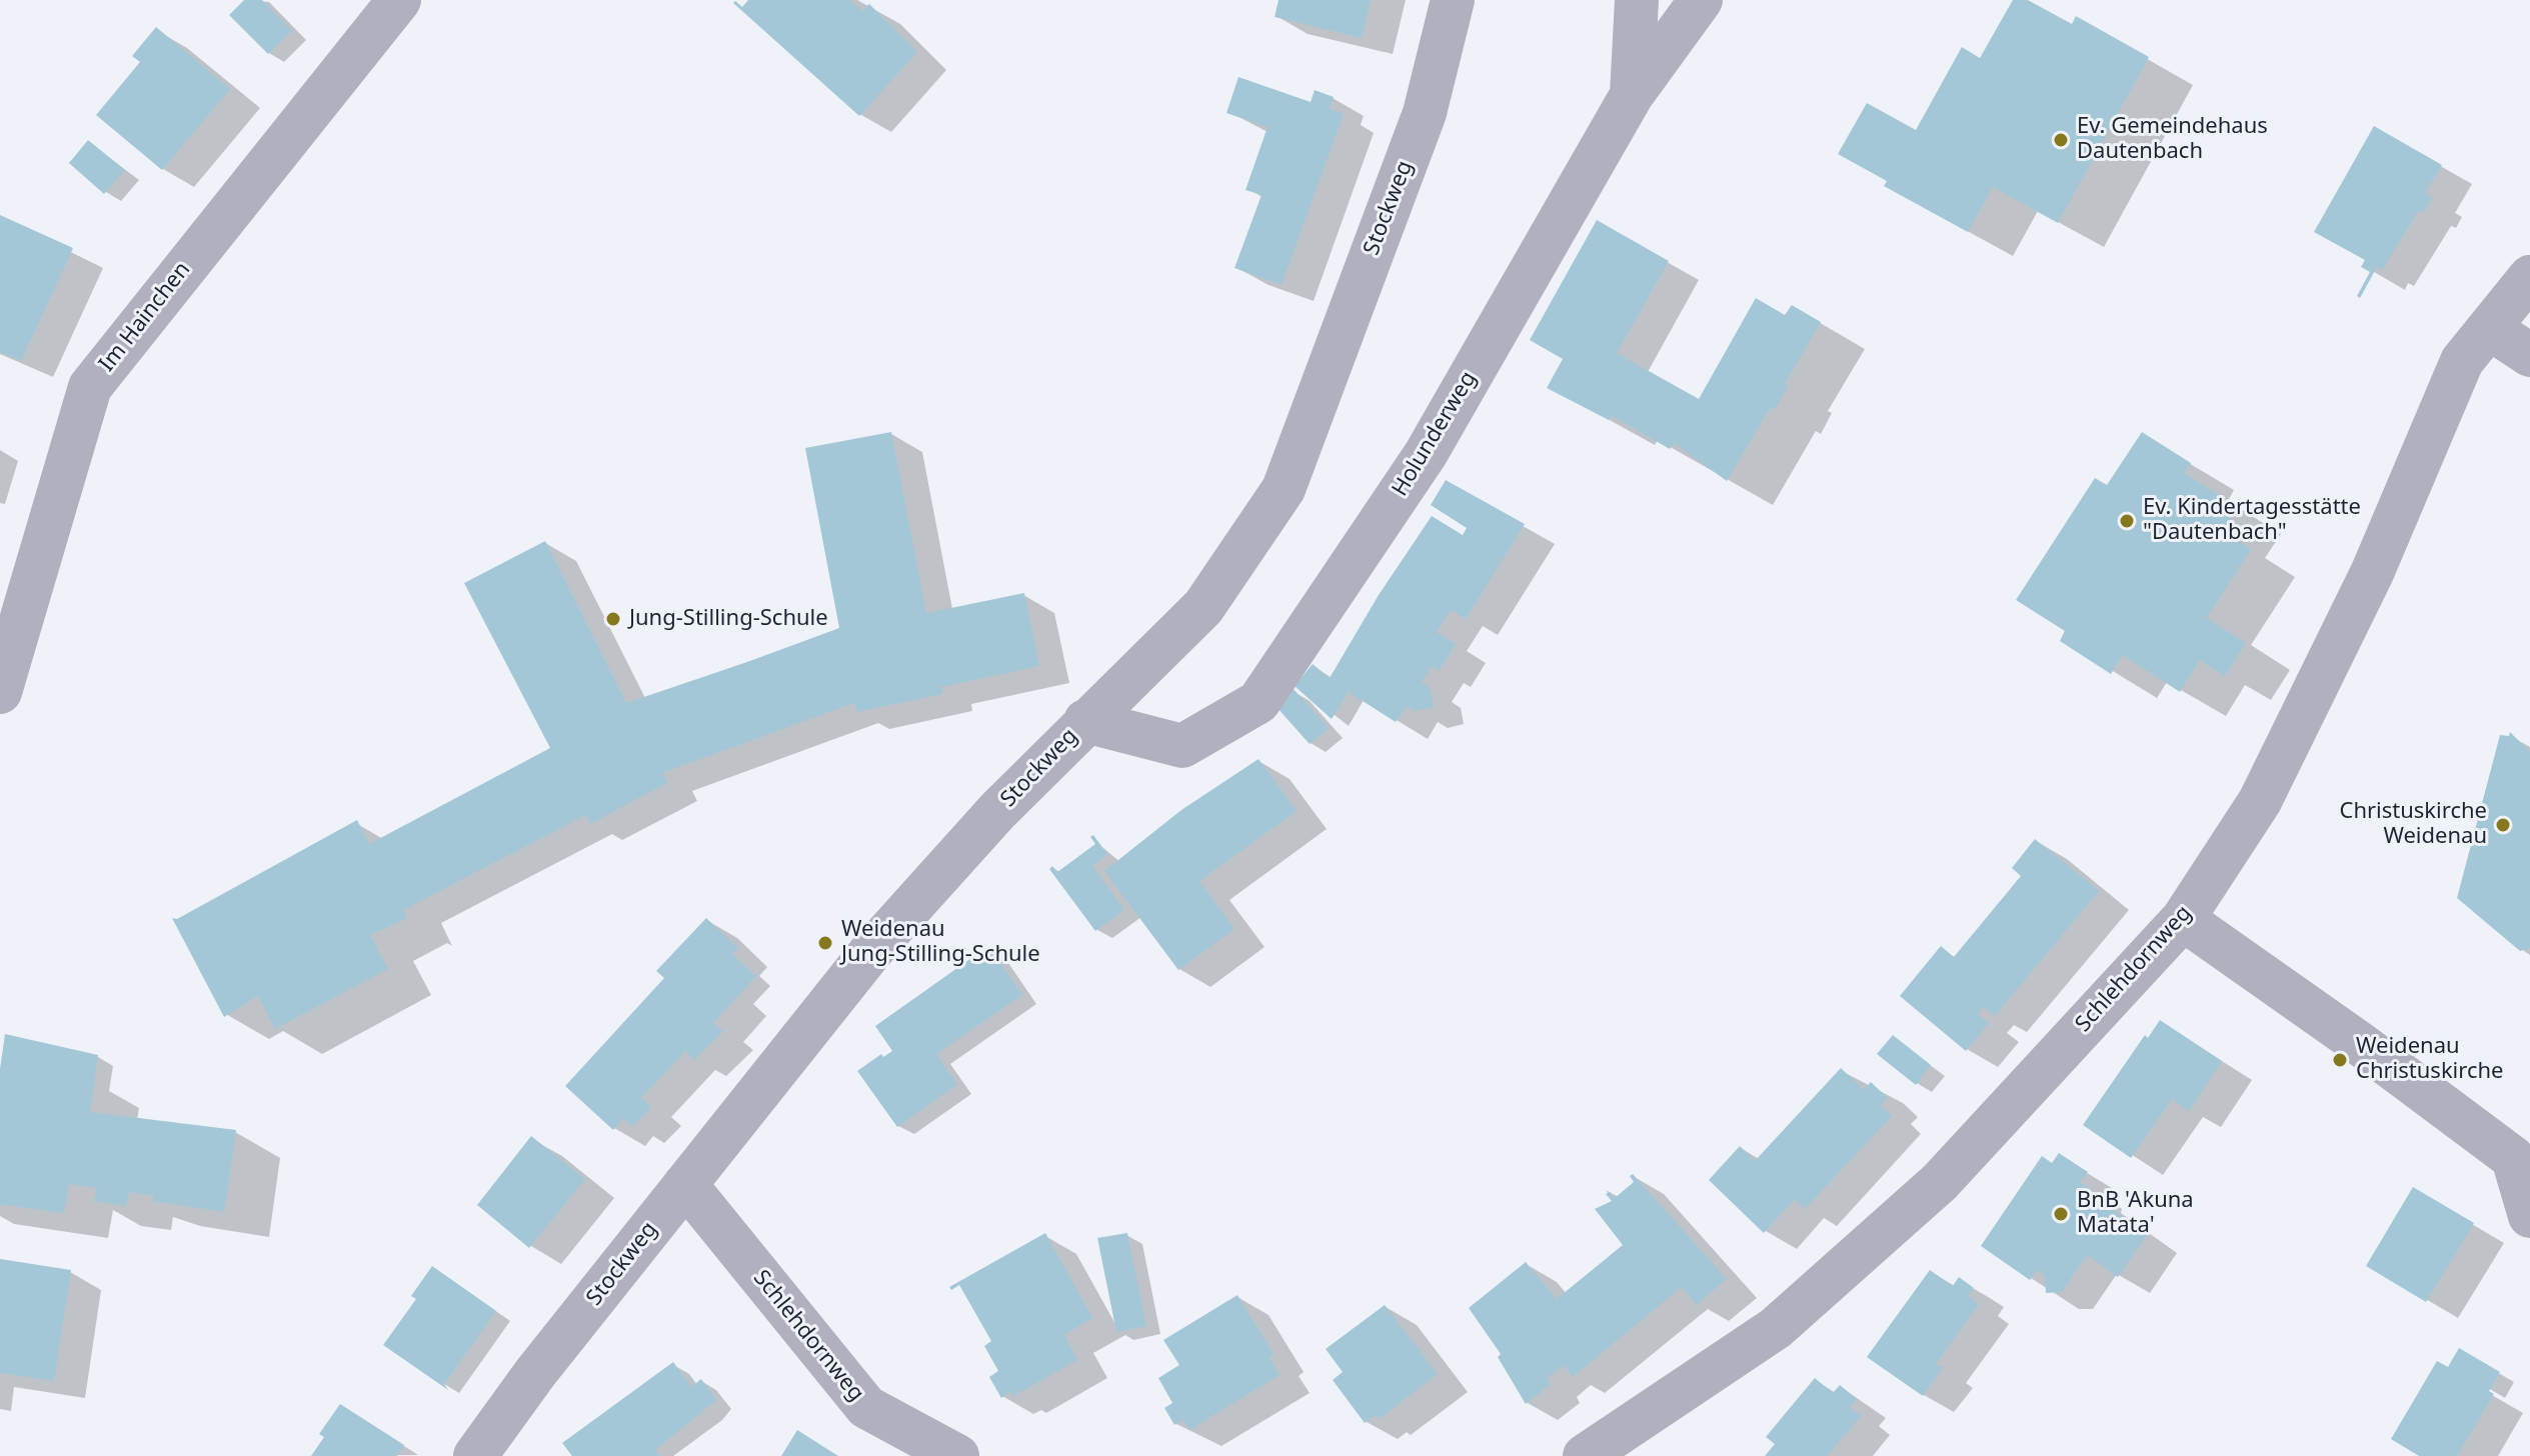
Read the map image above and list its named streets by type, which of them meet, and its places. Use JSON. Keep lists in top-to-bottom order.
{
  "streets": {
    "street": [
      "Stockweg",
      "Im Hainchen",
      "Holunderweg",
      "Schlehdornweg"
    ]
  },
  "crossings": [
    ["Stockweg", "Holunderweg"],
    ["Stockweg", "Schlehdornweg"]
  ],
  "places": [
    "Ev. Gemeindehaus Dautenbach",
    "Ev. Kindertagesstätte \"Dautenbach\"",
    "Jung-Stilling-Schule",
    "Christuskirche Weidenau",
    "Weidenau Jung-Stilling-Schule",
    "Weidenau Christuskirche",
    "BnB 'Akuna Matata'"
  ]
}
